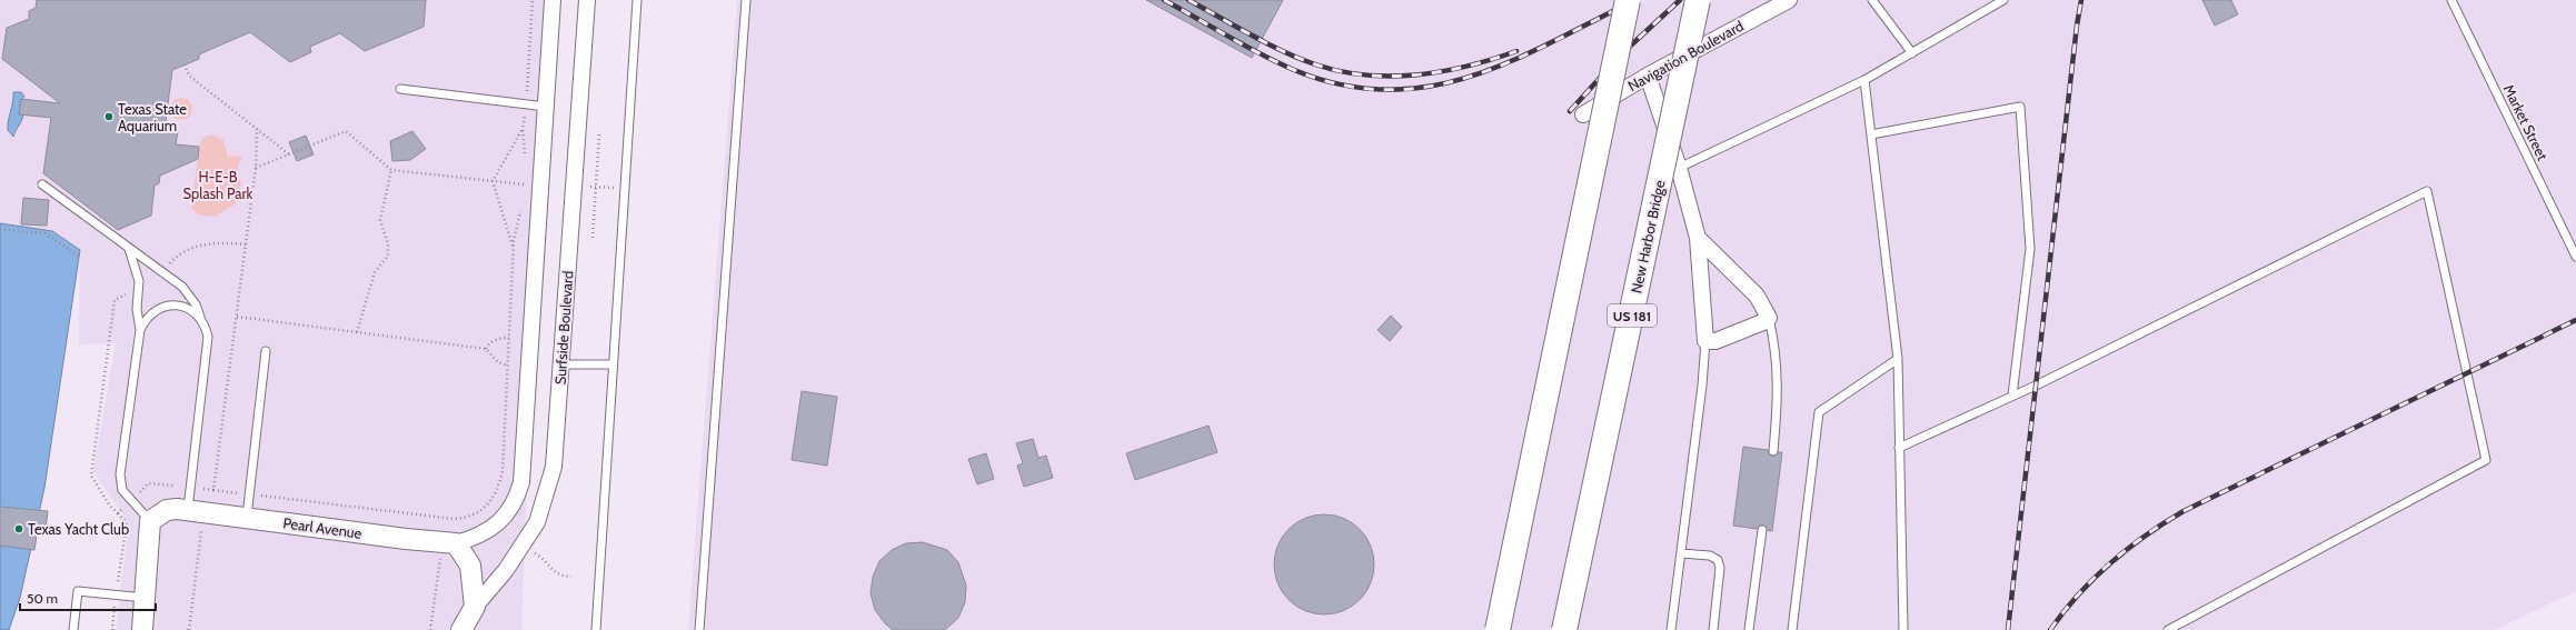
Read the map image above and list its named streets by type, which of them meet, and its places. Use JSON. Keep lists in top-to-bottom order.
{
  "streets": {
    "highway": ["New Harbor Bridge", "US 181"],
    "street": ["Navigation Boulevard", "Surfside Boulevard", "Pearl Avenue"],
    "lane": ["Market Street"]
  },
  "parks": ["H-E-B Splash Park"],
  "places": ["Texas State Aquarium", "Texas Yacht Club"],
  "scale_bar": "50 m"
}
